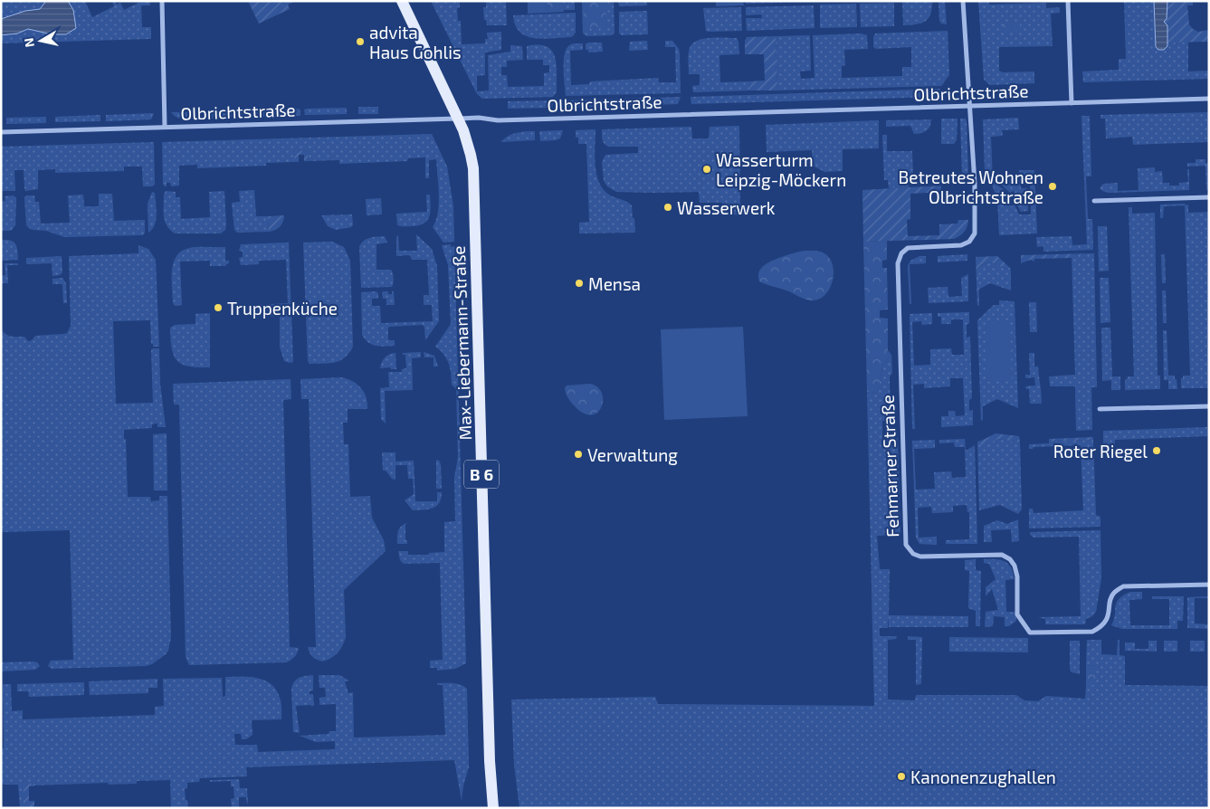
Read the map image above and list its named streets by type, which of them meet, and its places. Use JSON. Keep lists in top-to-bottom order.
{
  "streets": {
    "main road": ["Max-Liebermann-Straße", "B 6"],
    "street": ["Olbrichtstraße", "Fehmarner Straße"]
  },
  "crossings": [
    ["Olbrichtstraße", "Max-Liebermann-Straße"],
    ["Olbrichtstraße", "Fehmarner Straße"]
  ],
  "places": [
    "advita Haus Gohlis",
    "Wasserturm Leipzig-Möckern",
    "Betreutes Wohnen Olbrichtstraße",
    "Wasserwerk",
    "Mensa",
    "Truppenküche",
    "Roter Riegel",
    "Verwaltung",
    "Kanonenzughallen"
  ],
  "north": "left"
}
